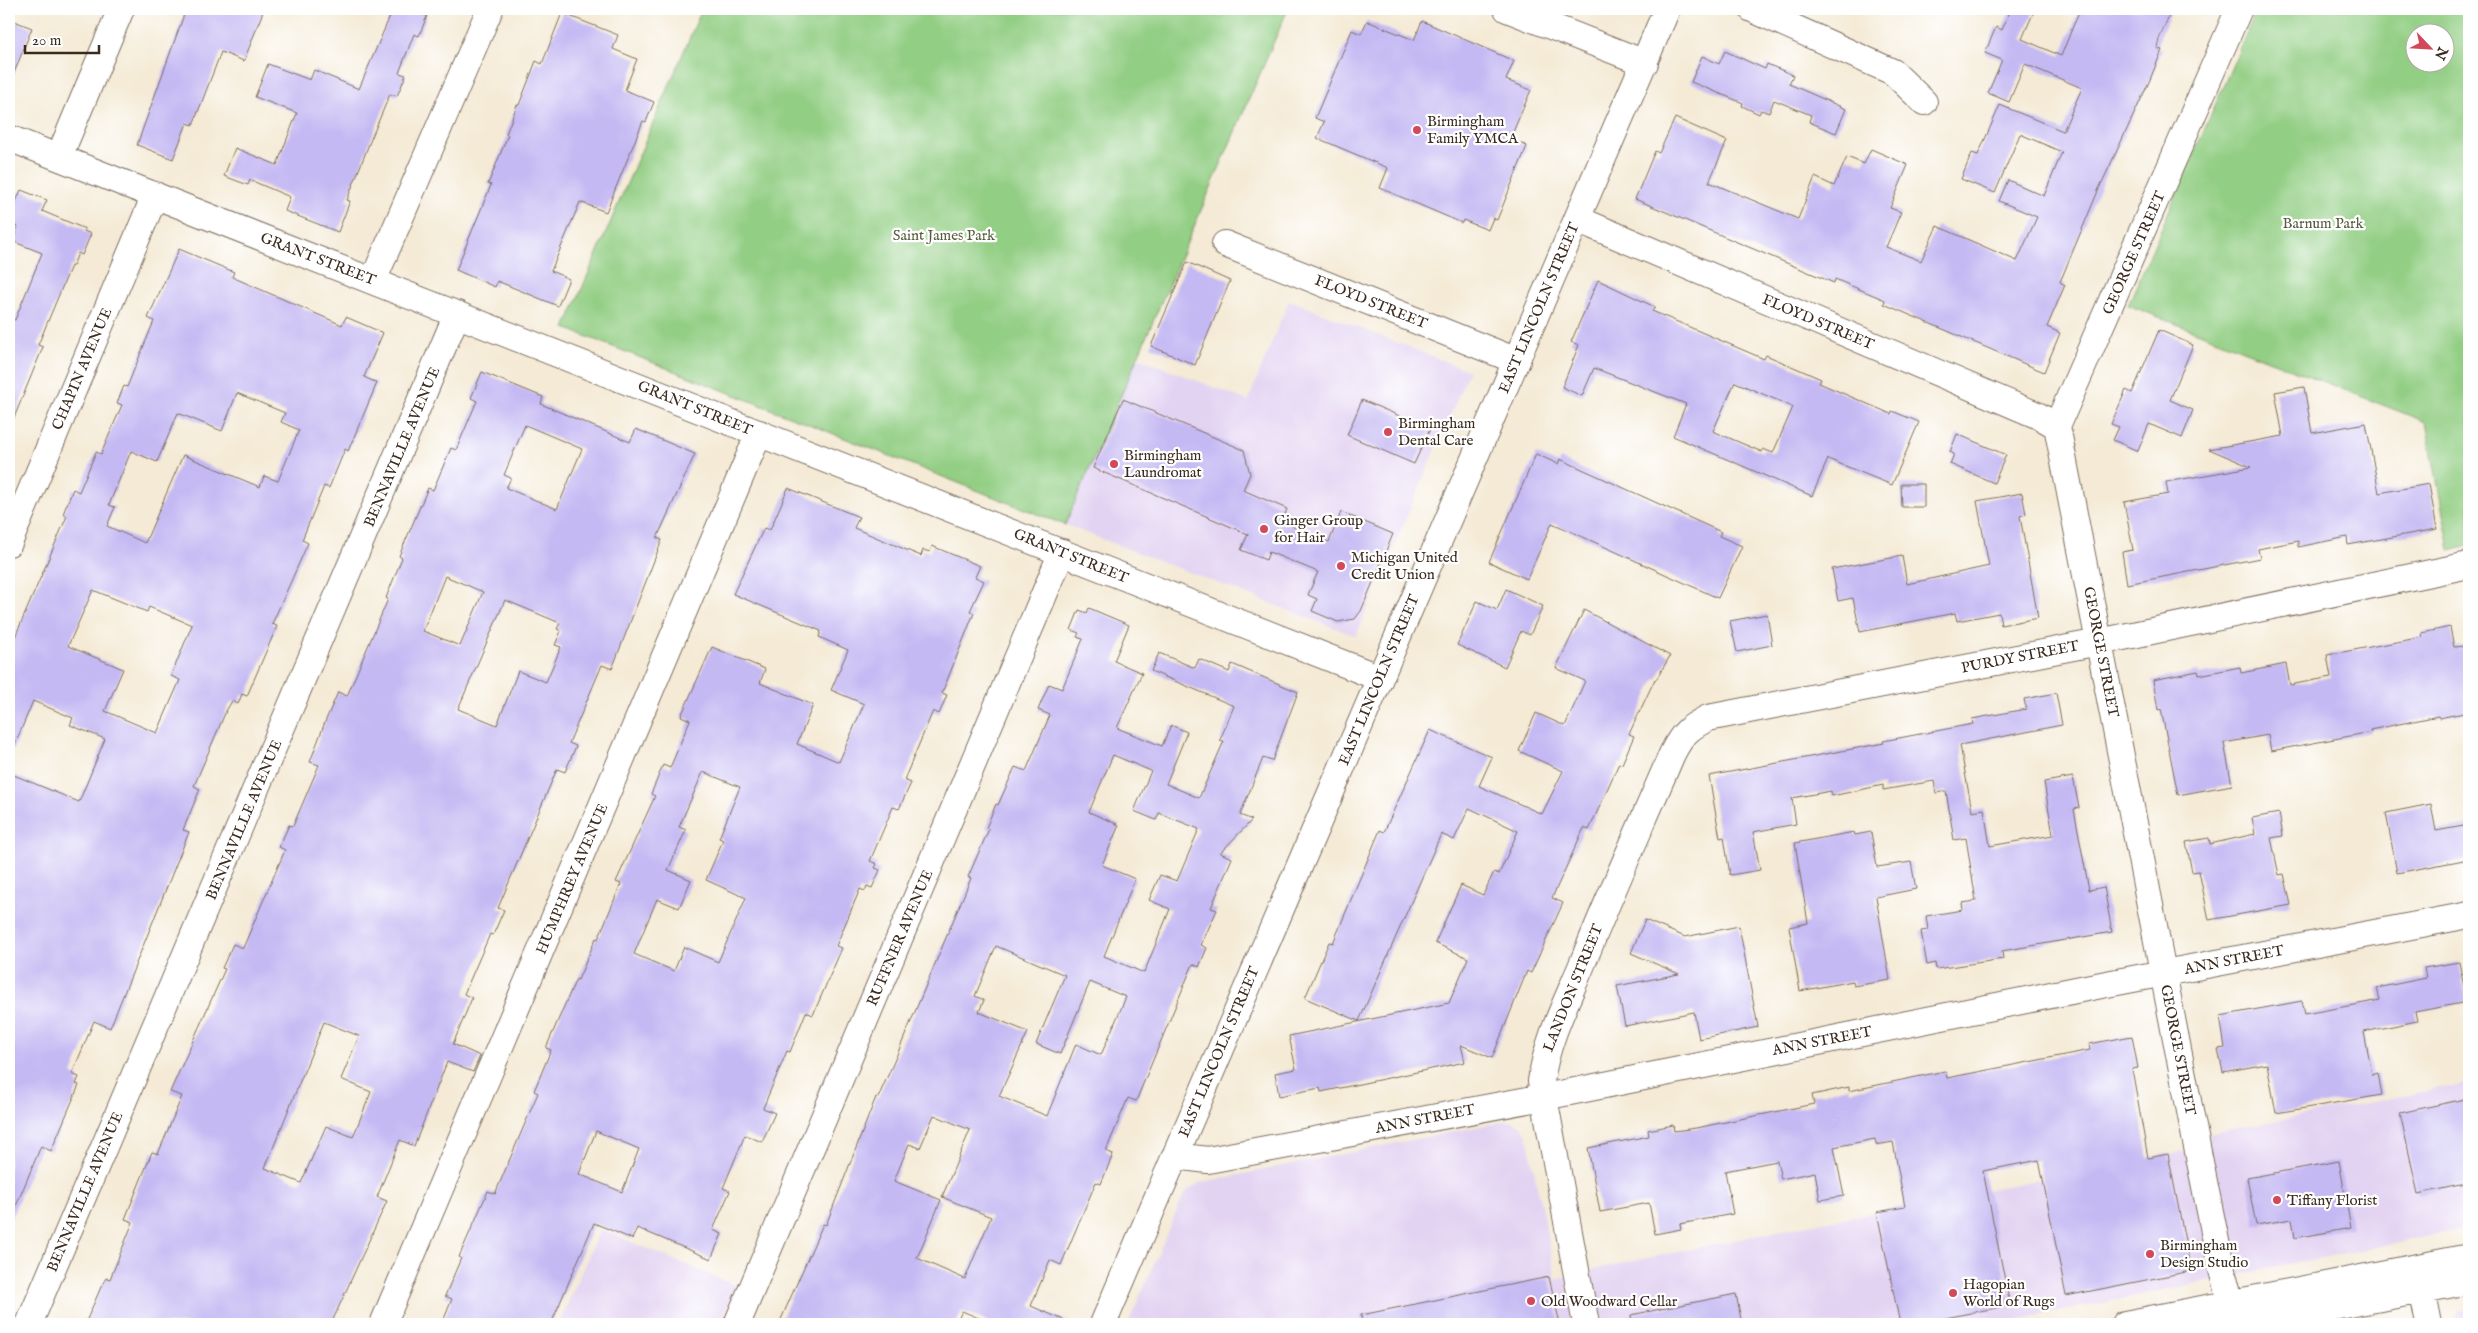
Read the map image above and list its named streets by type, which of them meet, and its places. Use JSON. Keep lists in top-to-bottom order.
{
  "streets": {
    "street": [
      "GEORGE STREET",
      "GRANT STREET",
      "FLOYD STREET",
      "EAST LINCOLN STREET",
      "CHAPIN AVENUE",
      "BENNAVILLE AVENUE",
      "PURDY STREET",
      "HUMPHREY AVENUE",
      "RUFFNER AVENUE",
      "ANN STREET",
      "LANDON STREET"
    ]
  },
  "crossings": [
    ["GEORGE STREET", "FLOYD STREET"],
    ["GEORGE STREET", "PURDY STREET"],
    ["GEORGE STREET", "ANN STREET"],
    ["GRANT STREET", "EAST LINCOLN STREET"],
    ["GRANT STREET", "CHAPIN AVENUE"],
    ["GRANT STREET", "BENNAVILLE AVENUE"],
    ["GRANT STREET", "HUMPHREY AVENUE"],
    ["GRANT STREET", "RUFFNER AVENUE"],
    ["FLOYD STREET", "EAST LINCOLN STREET"],
    ["EAST LINCOLN STREET", "ANN STREET"],
    ["PURDY STREET", "LANDON STREET"],
    ["ANN STREET", "LANDON STREET"]
  ],
  "parks": ["Barnum Park", "Saint James Park"],
  "places": [
    "Birmingham Family YMCA",
    "Birmingham Dental Care",
    "Birmingham Laundromat",
    "Ginger Group for Hair",
    "Michigan United Credit Union",
    "Tiffany Florist",
    "Birmingham Design Studio",
    "Hagopian World of Rugs",
    "Old Woodward Cellar"
  ],
  "scale_bar": "20 m",
  "north": "bottom right"
}
